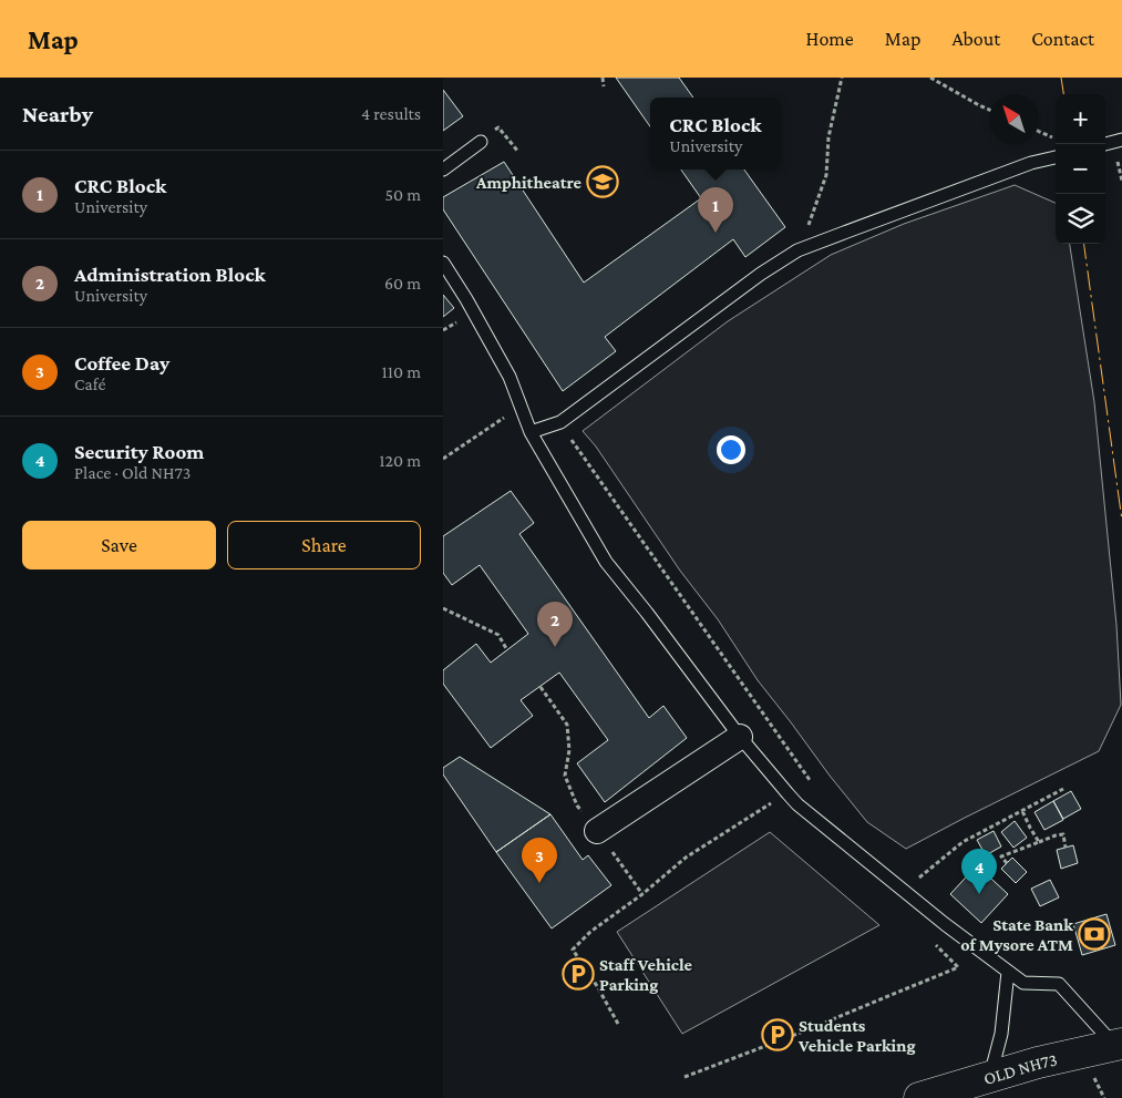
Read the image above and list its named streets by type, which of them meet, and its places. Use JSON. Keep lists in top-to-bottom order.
{
  "streets": {
    "main road": ["OLD NH73"]
  },
  "places": {
    "school or university": ["Amphitheatre"],
    "bank": ["State Bank of Mysore ATM"],
    "parking": ["Staff Vehicle Parking", "Students Vehicle Parking"]
  },
  "north": "top left",
  "page": {
    "header": "Map",
    "nav": [
      "Home",
      "Map",
      "About",
      "Contact"
    ],
    "heading": ["Nearby", "4 results"],
    "map_buttons": ["+", "−"],
    "popup": ["CRC Block", "University"],
    "list": [
      {
        "mark": "1",
        "name": "CRC Block",
        "note": "University",
        "value": "50 m"
      },
      {
        "mark": "2",
        "name": "Administration Block",
        "note": "University",
        "value": "60 m"
      },
      {
        "mark": "3",
        "name": "Coffee Day",
        "note": "Café",
        "value": "110 m"
      },
      {
        "mark": "4",
        "name": "Security Room",
        "note": "Place · Old NH73",
        "value": "120 m"
      }
    ],
    "pins": [
      "1",
      "2",
      "3",
      "4"
    ],
    "buttons": ["Save", "Share"]
  }
}
